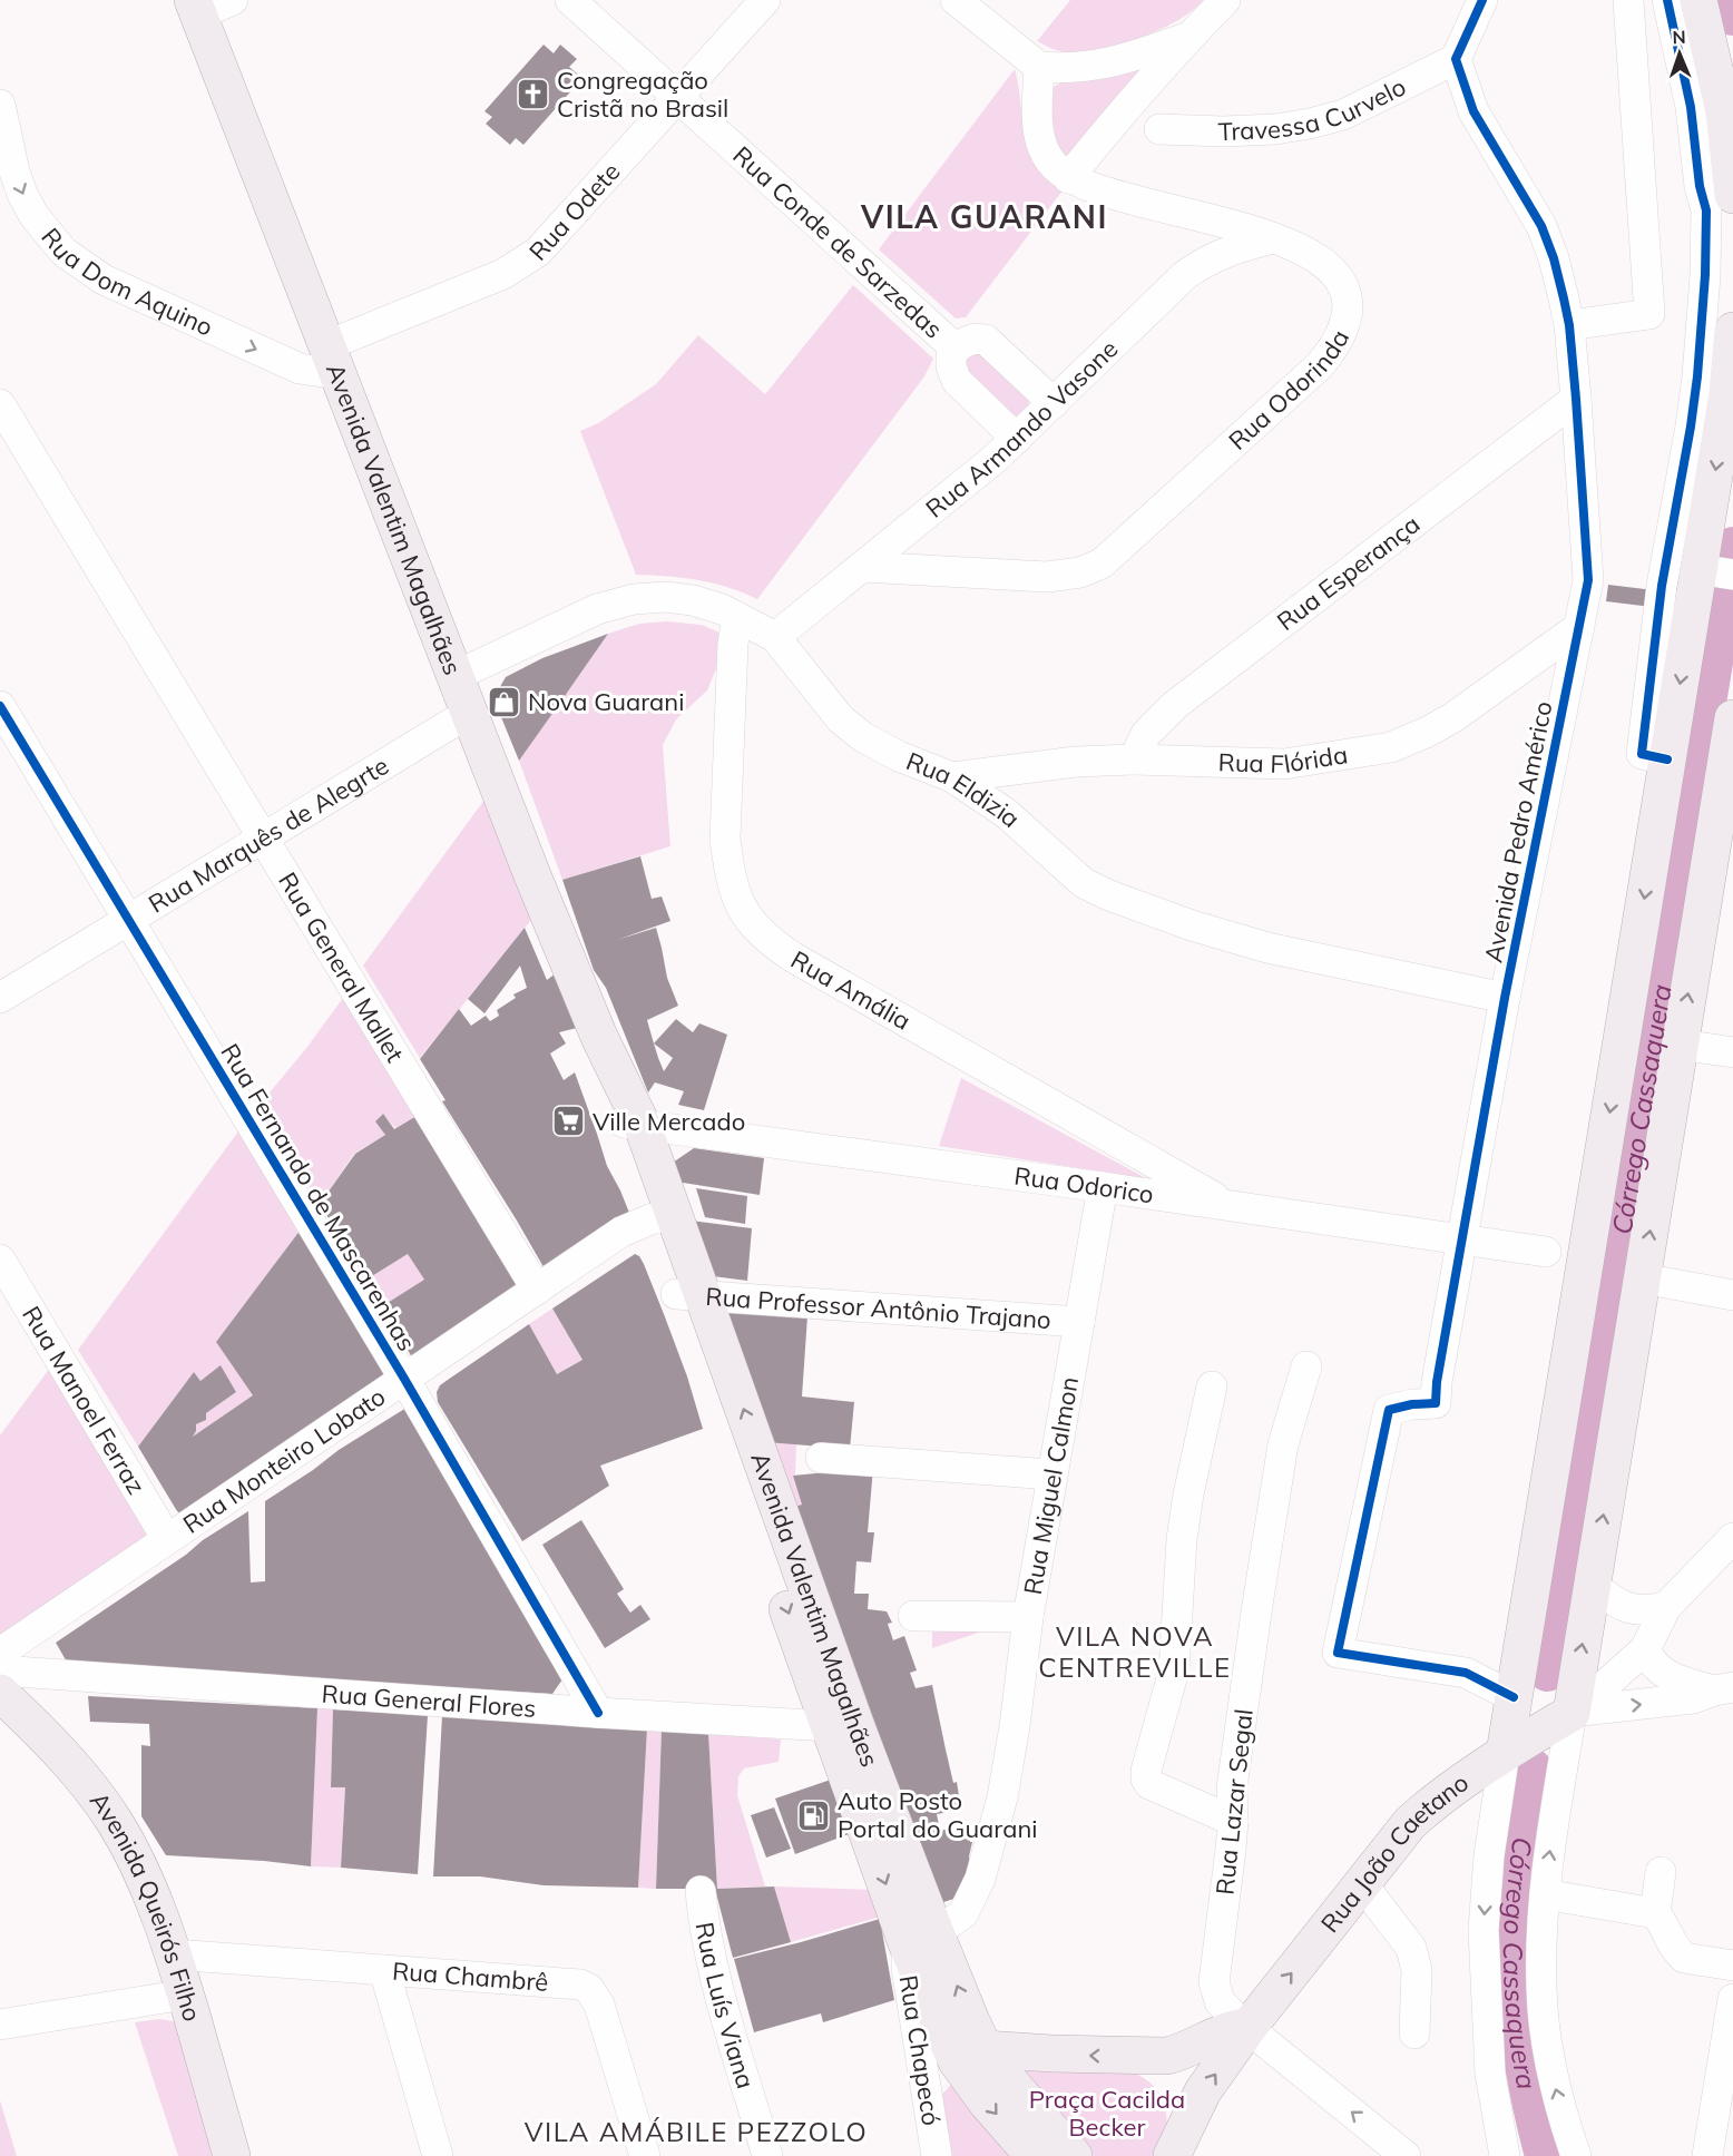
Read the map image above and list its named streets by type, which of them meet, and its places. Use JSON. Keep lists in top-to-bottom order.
{
  "streets": {
    "main road": ["Avenida Valentim Magalhães", "Rua João Caetano", "Avenida Queirós Filho"],
    "street": [
      "Travessa Curvelo",
      "Rua Odete",
      "Rua Conde de Sarzedas",
      "Rua Dom Aquino",
      "Rua Odorinda",
      "Rua Armando Vasone",
      "Rua Esperança",
      "Rua Flórida",
      "Rua Eldizia",
      "Avenida Pedro Américo",
      "Rua Marquês de Alegrte",
      "Rua General Mallet",
      "Rua Amália",
      "Rua Odorico",
      "Rua Fernando de Mascarenhas",
      "Rua Professor Antônio Trajano",
      "Rua Manoel Ferraz",
      "Rua Monteiro Lobato",
      "Rua Miguel Calmon",
      "Rua General Flores",
      "Rua Lazar Segal",
      "Rua Chambrê",
      "Rua Luís Viana",
      "Rua Chapecó"
    ]
  },
  "crossings": [
    ["Travessa Curvelo", "Avenida Pedro Américo"],
    ["Rua Odete", "Rua Conde de Sarzedas"],
    ["Rua Odete", "Rua Dom Aquino"],
    ["Rua Odete", "Avenida Valentim Magalhães"],
    ["Rua Conde de Sarzedas", "Rua Armando Vasone"],
    ["Rua Dom Aquino", "Avenida Valentim Magalhães"],
    ["Rua Odorinda", "Rua Armando Vasone"],
    ["Rua Armando Vasone", "Rua Eldizia"],
    ["Avenida Valentim Magalhães", "Rua Eldizia"],
    ["Avenida Valentim Magalhães", "Rua Marquês de Alegrte"],
    ["Avenida Valentim Magalhães", "Rua Odorico"],
    ["Avenida Valentim Magalhães", "Rua Professor Antônio Trajano"],
    ["Avenida Valentim Magalhães", "Rua Monteiro Lobato"],
    ["Avenida Valentim Magalhães", "Rua Miguel Calmon"],
    ["Avenida Valentim Magalhães", "Rua General Flores"],
    ["Avenida Valentim Magalhães", "Rua Chapecó"],
    ["Rua Esperança", "Rua Flórida"],
    ["Rua Esperança", "Avenida Pedro Américo"],
    ["Rua Flórida", "Rua Eldizia"],
    ["Rua Flórida", "Avenida Pedro Américo"],
    ["Rua Eldizia", "Avenida Pedro Américo"],
    ["Rua Eldizia", "Rua Amália"],
    ["Avenida Pedro Américo", "Rua Odorico"],
    ["Rua Marquês de Alegrte", "Rua General Mallet"],
    ["Rua Marquês de Alegrte", "Rua Fernando de Mascarenhas"],
    ["Rua General Mallet", "Rua Monteiro Lobato"],
    ["Rua Amália", "Rua Odorico"],
    ["Rua Odorico", "Rua Miguel Calmon"],
    ["Rua Fernando de Mascarenhas", "Rua Monteiro Lobato"],
    ["Rua Fernando de Mascarenhas", "Rua General Flores"],
    ["Rua Professor Antônio Trajano", "Rua Miguel Calmon"],
    ["Rua Manoel Ferraz", "Rua Monteiro Lobato"],
    ["Rua Miguel Calmon", "Rua Chapecó"],
    ["Rua Lazar Segal", "Rua João Caetano"],
    ["Avenida Queirós Filho", "Rua Chambrê"]
  ],
  "one_way": ["Rua Dom Aquino", "Rua João Caetano"],
  "districts": ["VILA GUARANI", "VILA NOVA CENTREVILLE", "VILA AMÁBILE PEZZOLO"],
  "water": ["Córrego Cassaquera"],
  "parks": ["Praça Cacilda Becker"],
  "places": {
    "church": ["Congregação Cristã no Brasil"],
    "shop": ["Nova Guarani"],
    "supermarket": ["Ville Mercado"],
    "fuel station": ["Auto Posto Portal do Guarani"]
  },
  "north": "top"
}
